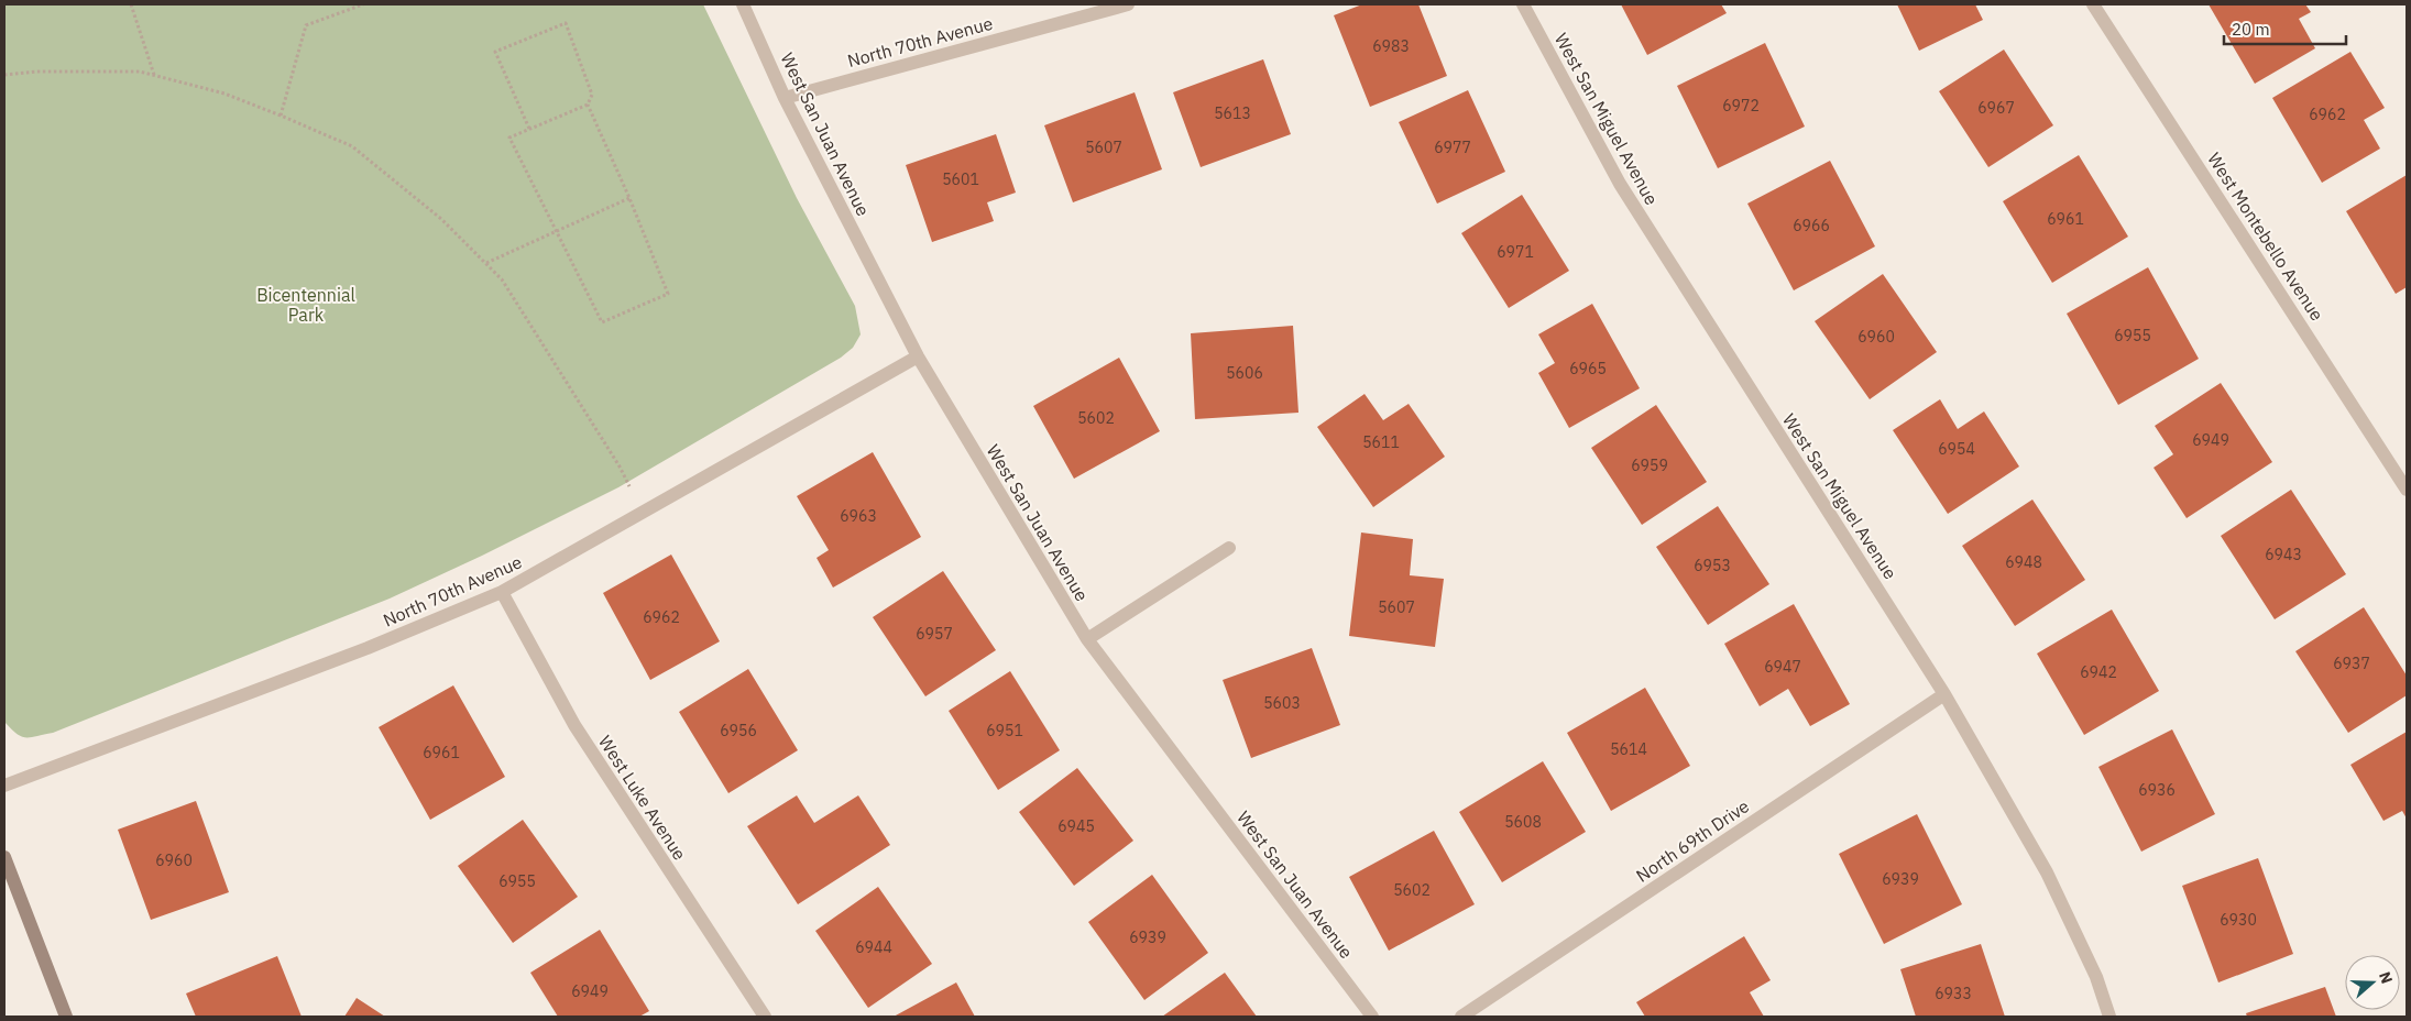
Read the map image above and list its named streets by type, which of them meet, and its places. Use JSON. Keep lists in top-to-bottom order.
{
  "streets": {
    "street": [
      "North 70th Avenue",
      "West San Miguel Avenue",
      "West San Juan Avenue",
      "West Montebello Avenue",
      "West Luke Avenue",
      "North 69th Drive"
    ]
  },
  "crossings": [
    ["North 70th Avenue", "West San Juan Avenue"],
    ["North 70th Avenue", "West Luke Avenue"],
    ["West San Miguel Avenue", "North 69th Drive"]
  ],
  "parks": ["Bicentennial Park"],
  "house_numbers": [
    "6983",
    "6972",
    "6967",
    "5613",
    "6962",
    "5607",
    "6977",
    "5601",
    "6961",
    "6966",
    "6971",
    "6955",
    "6960",
    "6965",
    "5606",
    "5602",
    "6949",
    "5611",
    "6954",
    "6959",
    "6963",
    "6943",
    "6948",
    "6953",
    "5607",
    "6962",
    "6957",
    "6937",
    "6947",
    "6942",
    "5603",
    "6956",
    "6951",
    "5614",
    "6961",
    "6936",
    "5608",
    "6945",
    "6960",
    "6939",
    "6955",
    "5602",
    "6930",
    "6939",
    "6944",
    "6949",
    "6933"
  ],
  "scale_bar": "20 m",
  "north": "right"
}
